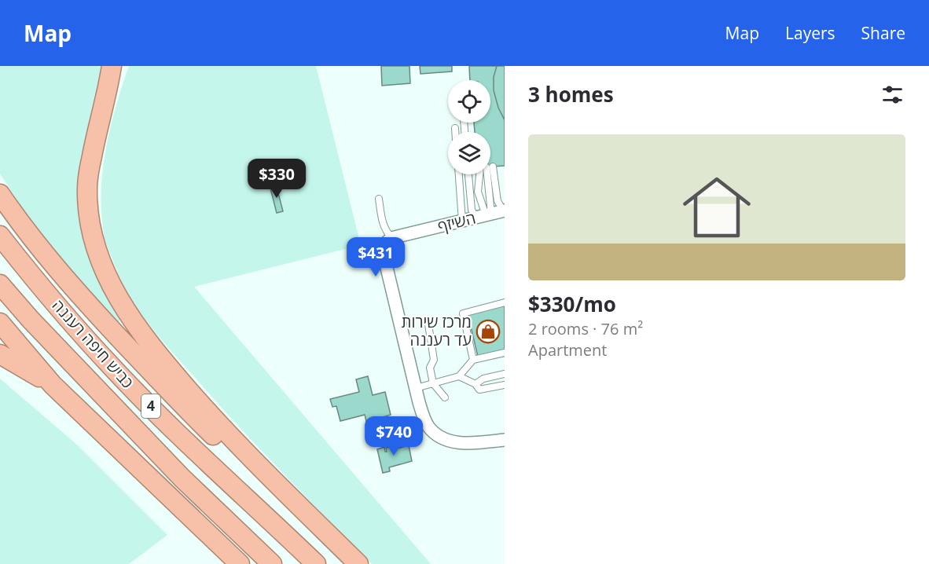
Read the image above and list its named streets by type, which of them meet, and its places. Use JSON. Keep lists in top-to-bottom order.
{
  "streets": {
    "highway": ["כביש חיפה רעננה", "4"],
    "street": ["השיזף"]
  },
  "places": {
    "shop": ["מרכז שירות עד רעננה"]
  },
  "page": {
    "header": "Map",
    "nav": ["Map", "Layers", "Share"],
    "heading": "3 homes",
    "list": [
      {
        "name": "$330/mo",
        "note": "2 rooms · 76 m² · Apartment"
      }
    ],
    "price": ["$330", "$431", "$740"]
  }
}
